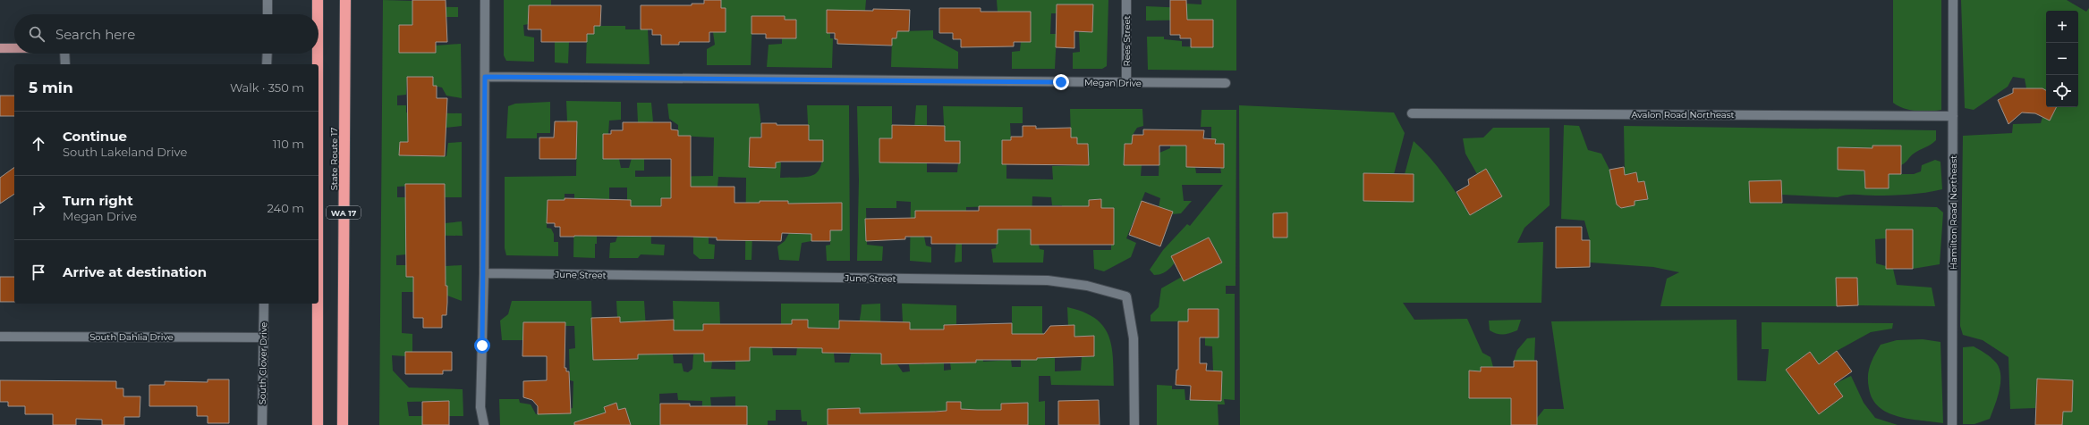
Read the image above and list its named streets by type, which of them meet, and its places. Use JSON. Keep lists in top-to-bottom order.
{
  "streets": {
    "highway": ["State Route 17", "WA 17"],
    "street": [
      "Rees Street",
      "Megan Drive",
      "Avalon Road Northeast",
      "Hamilton Road Northeast",
      "June Street",
      "South Dahlia Drive",
      "South Clover Drive"
    ]
  },
  "crossings": [
    ["Rees Street", "Megan Drive"],
    ["Avalon Road Northeast", "Hamilton Road Northeast"],
    ["South Dahlia Drive", "South Clover Drive"]
  ],
  "page": {
    "map_buttons": ["+", "−"],
    "search": "Search here",
    "heading": ["5 min", "Walk · 350 m"],
    "list": [
      ["Continue", "South Lakeland Drive", "110 m"],
      ["Turn right", "Megan Drive", "240 m"],
      "Arrive at destination"
    ]
  }
}
